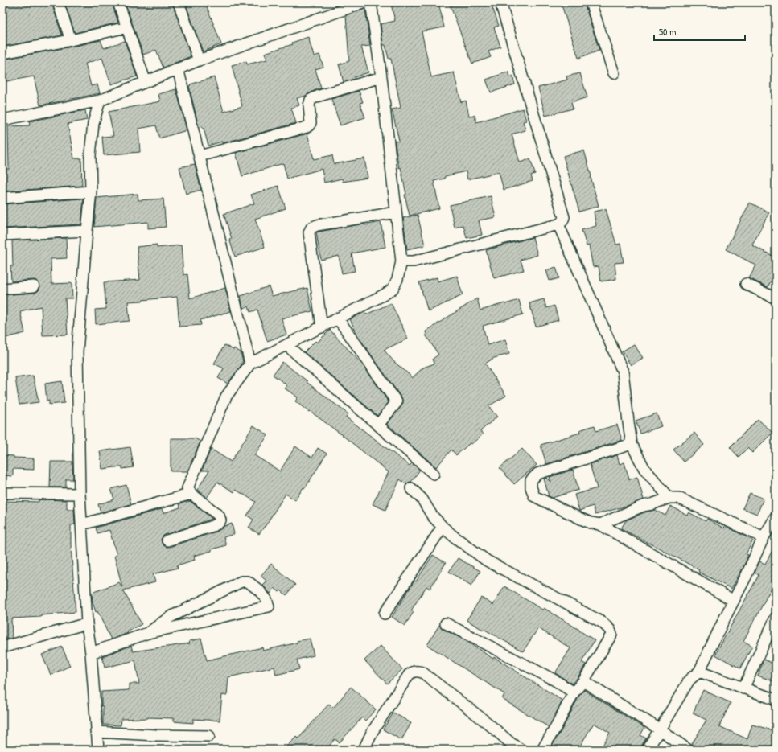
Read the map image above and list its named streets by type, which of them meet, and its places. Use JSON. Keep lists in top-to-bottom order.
{
  "scale_bar": "50 m"
}
